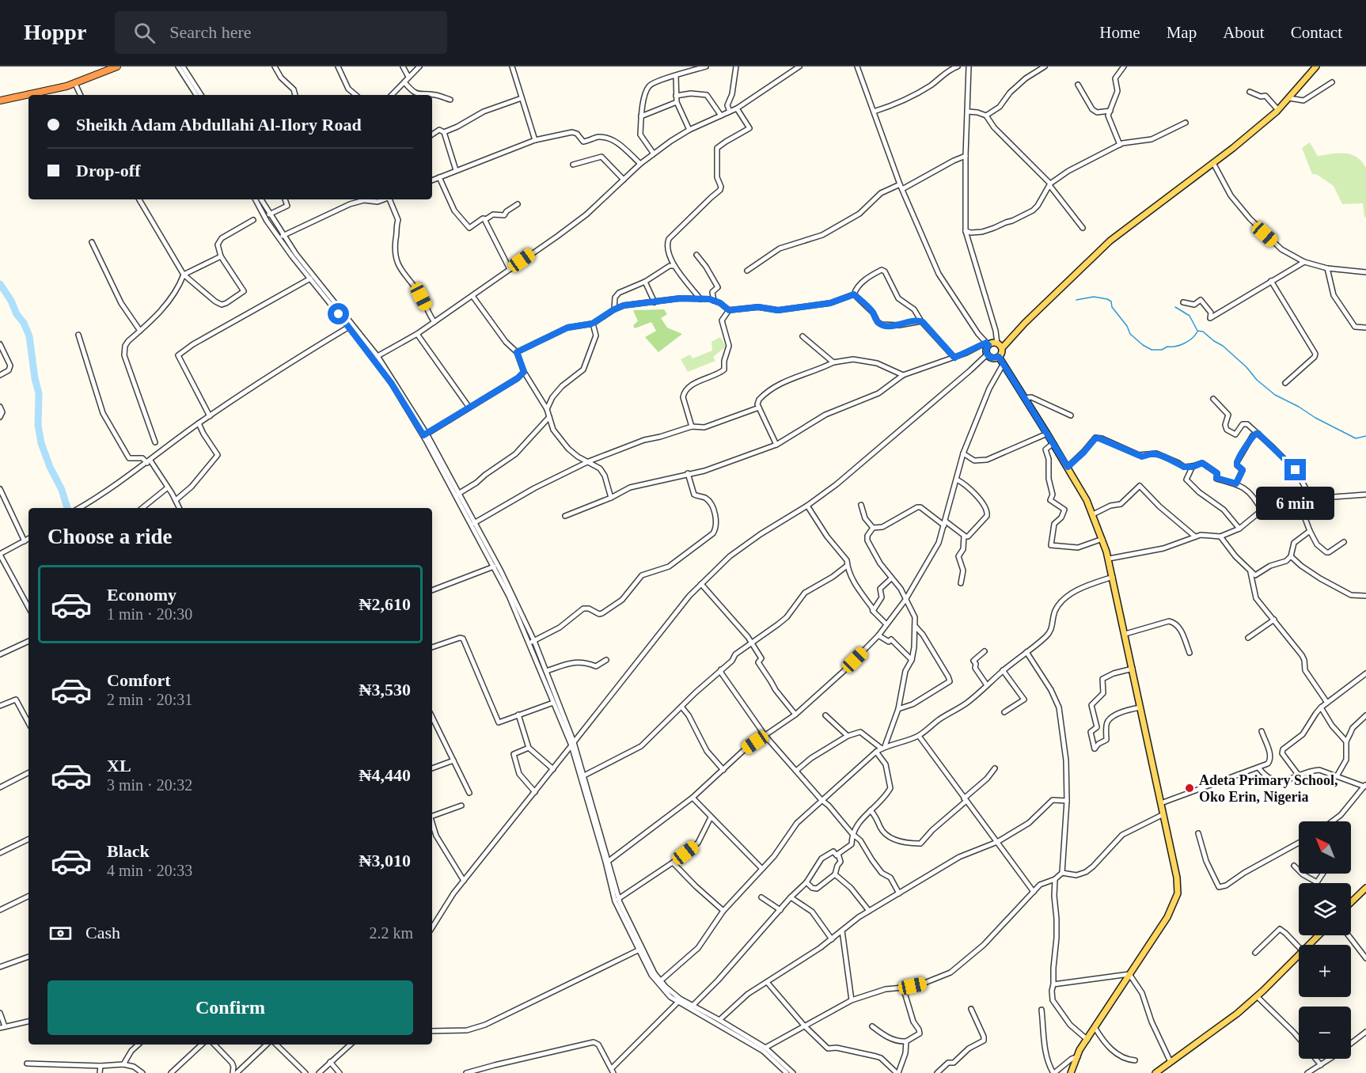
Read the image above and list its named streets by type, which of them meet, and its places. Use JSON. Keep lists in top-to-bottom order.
{
  "places": ["Adeta Primary School, Oko Erin, Nigeria"],
  "north": "top left",
  "page": {
    "header": "Hoppr",
    "search": "Search here",
    "nav": [
      "Home",
      "Map",
      "About",
      "Contact"
    ],
    "banner": ["Sheikh Adam Abdullahi Al-Ilory Road", "Drop-off"],
    "bubble": "6 min",
    "heading": "Choose a ride",
    "list": [
      {
        "name": "Economy",
        "note": "1 min · 20:30",
        "value": "₦2,610"
      },
      {
        "name": "Comfort",
        "note": "2 min · 20:31",
        "value": "₦3,530"
      },
      {
        "name": "XL",
        "note": "3 min · 20:32",
        "value": "₦4,440"
      },
      {
        "name": "Black",
        "note": "4 min · 20:33",
        "value": "₦3,010"
      }
    ],
    "map_buttons": ["+", "−"],
    "pay": ["Cash", "2.2 km"],
    "buttons": "Confirm"
  }
}
